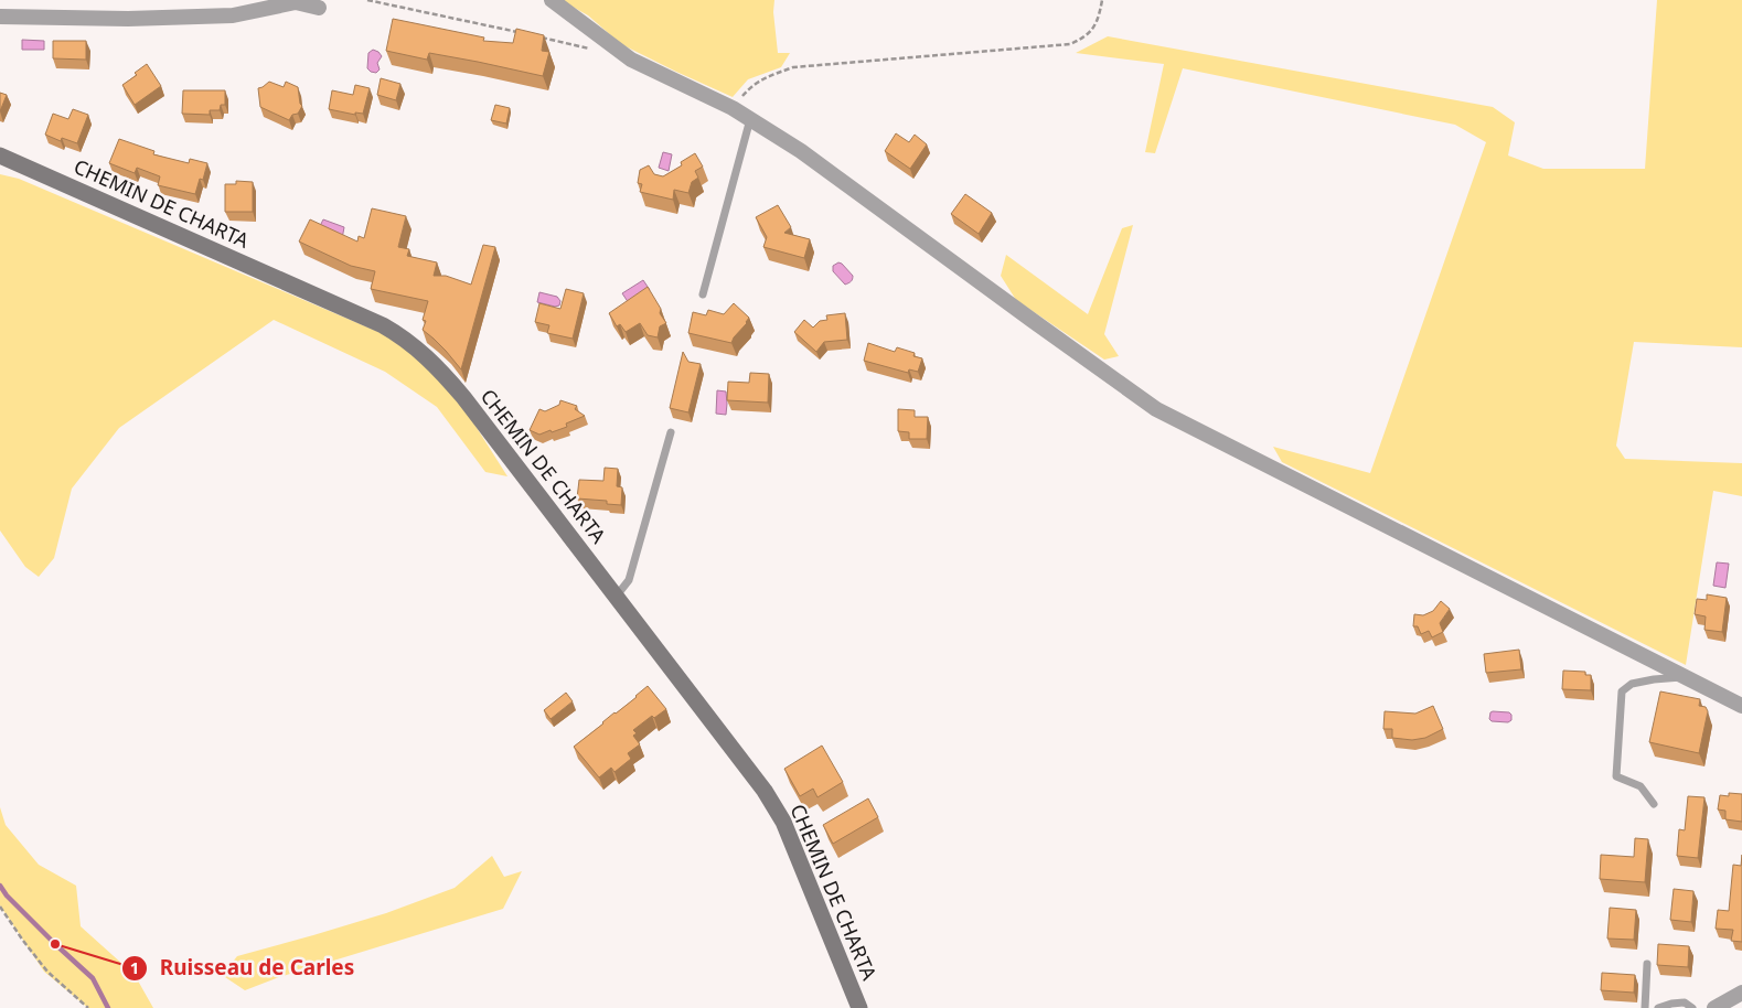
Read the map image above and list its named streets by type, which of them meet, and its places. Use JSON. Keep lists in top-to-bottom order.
{
  "streets": {
    "street": ["CHEMIN DE CHARTA"]
  },
  "places": ["Ruisseau de Carles"]
}
